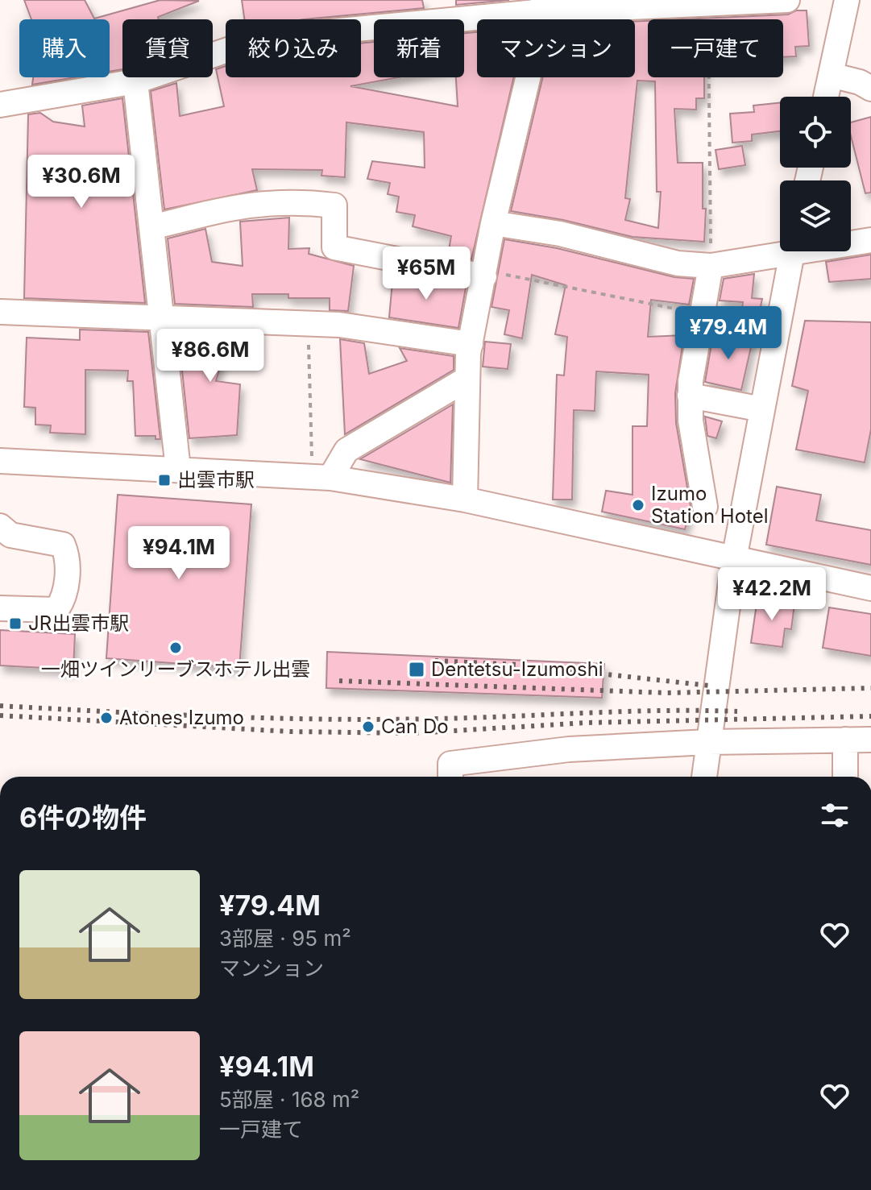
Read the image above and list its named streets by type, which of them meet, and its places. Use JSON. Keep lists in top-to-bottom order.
{
  "places": {
    "transit": ["出雲市駅", "JR出雲市駅", "Dentetsu-Izumoshi"],
    "other": [
      "Izumo Station Hotel",
      "一畑ツインリーブスホテル出雲",
      "Atones Izumo",
      "Can Do"
    ]
  },
  "page": {
    "chip": [
      "購入",
      "賃貸",
      "絞り込み",
      "新着",
      "マンション",
      "一戸建て"
    ],
    "price": [
      "¥30.6M",
      "¥65M",
      "¥79.4M",
      "¥86.6M",
      "¥94.1M",
      "¥42.2M"
    ],
    "heading": "6件の物件",
    "list": [
      {
        "name": "¥79.4M",
        "note": "3部屋 · 95 m² · マンション"
      },
      {
        "name": "¥94.1M",
        "note": "5部屋 · 168 m² · 一戸建て"
      }
    ]
  }
}
